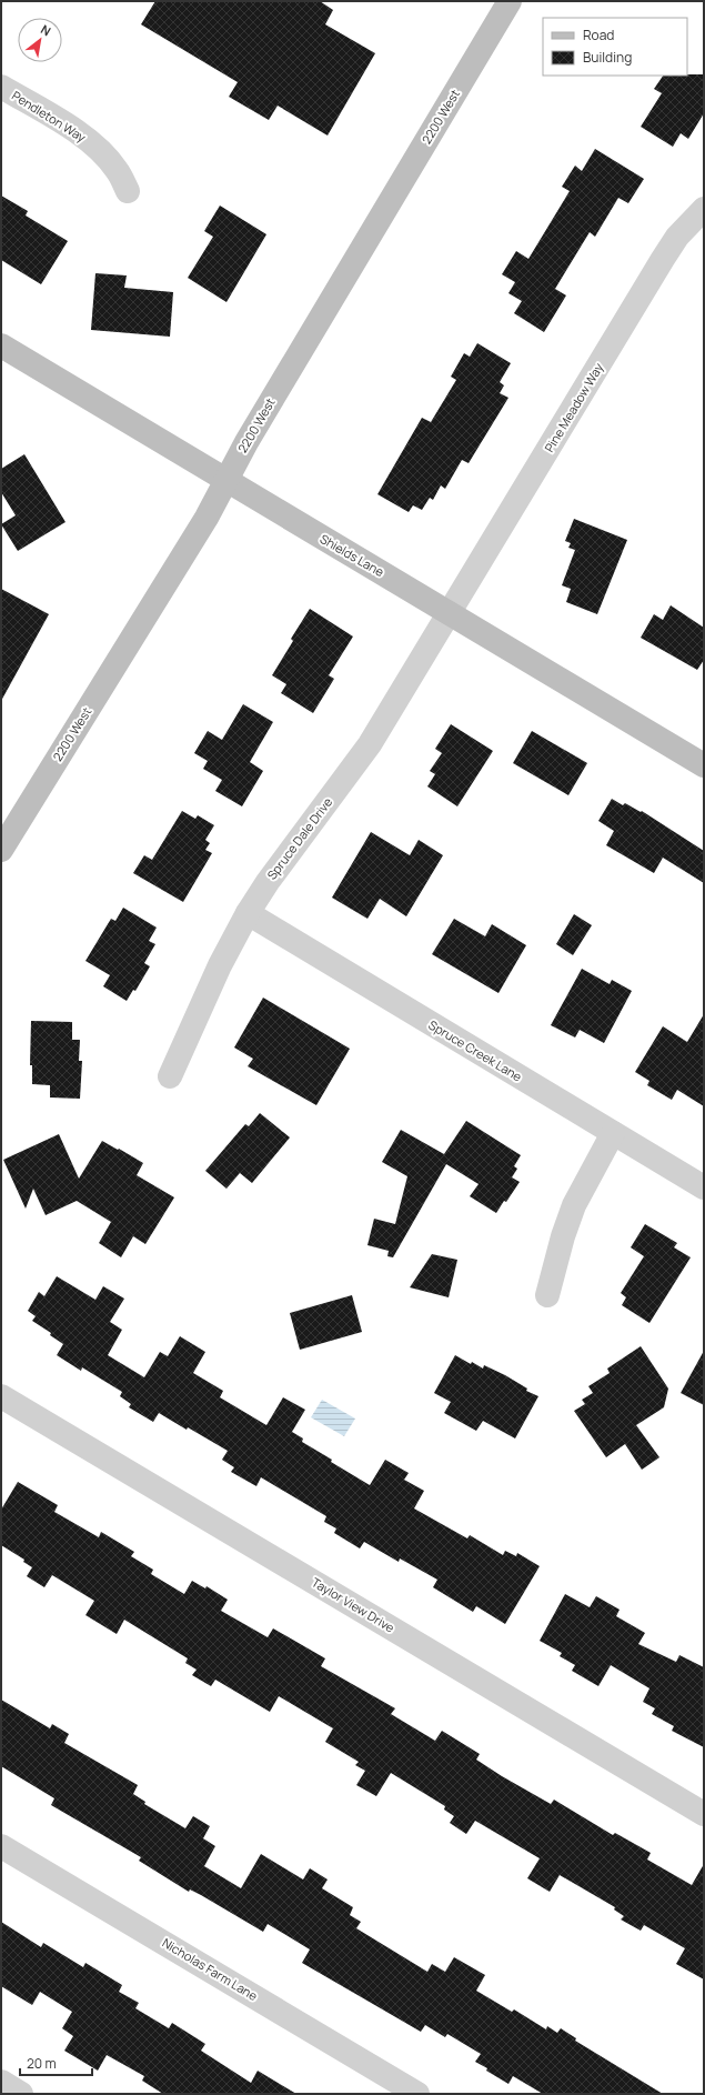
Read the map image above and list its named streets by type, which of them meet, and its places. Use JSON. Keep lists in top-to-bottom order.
{
  "streets": {
    "street": [
      "Pendleton Way",
      "2200 West",
      "Pine Meadow Way",
      "Shields Lane",
      "Spruce Dale Drive",
      "Spruce Creek Lane",
      "Taylor View Drive",
      "Nicholas Farm Lane"
    ]
  },
  "crossings": [
    ["2200 West", "Shields Lane"],
    ["Pine Meadow Way", "Shields Lane"],
    ["Pine Meadow Way", "Spruce Dale Drive"],
    ["Shields Lane", "Spruce Dale Drive"],
    ["Spruce Dale Drive", "Spruce Creek Lane"]
  ],
  "legend": ["Road", "Building"],
  "scale_bar": "20 m",
  "north": "top right"
}
